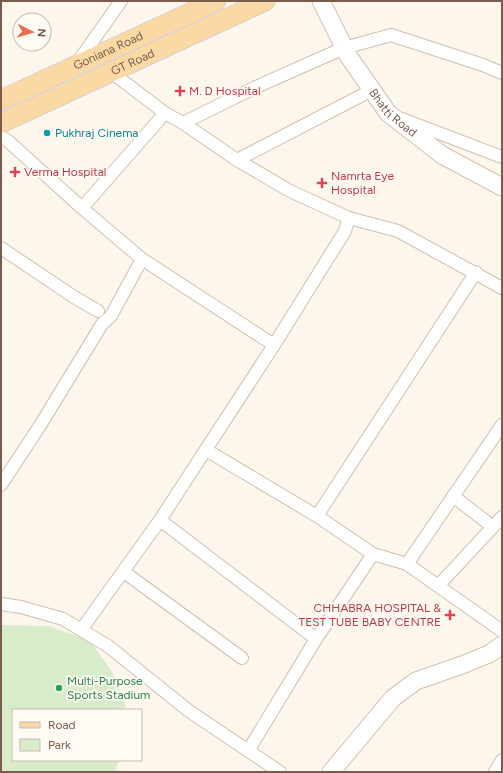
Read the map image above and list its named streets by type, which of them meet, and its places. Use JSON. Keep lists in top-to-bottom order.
{
  "streets": {
    "main road": ["Goniana Road", "GT Road", "Bhatti Road"]
  },
  "places": {
    "health": [
      "M. D Hospital",
      "Verma Hospital",
      "Namrta Eye Hospital",
      "CHHABRA HOSPITAL & TEST TUBE BABY CENTRE"
    ],
    "other": ["Pukhraj Cinema", "Multi-Purpose Sports Stadium"]
  },
  "legend": ["Road", "Park"],
  "north": "right"
}
